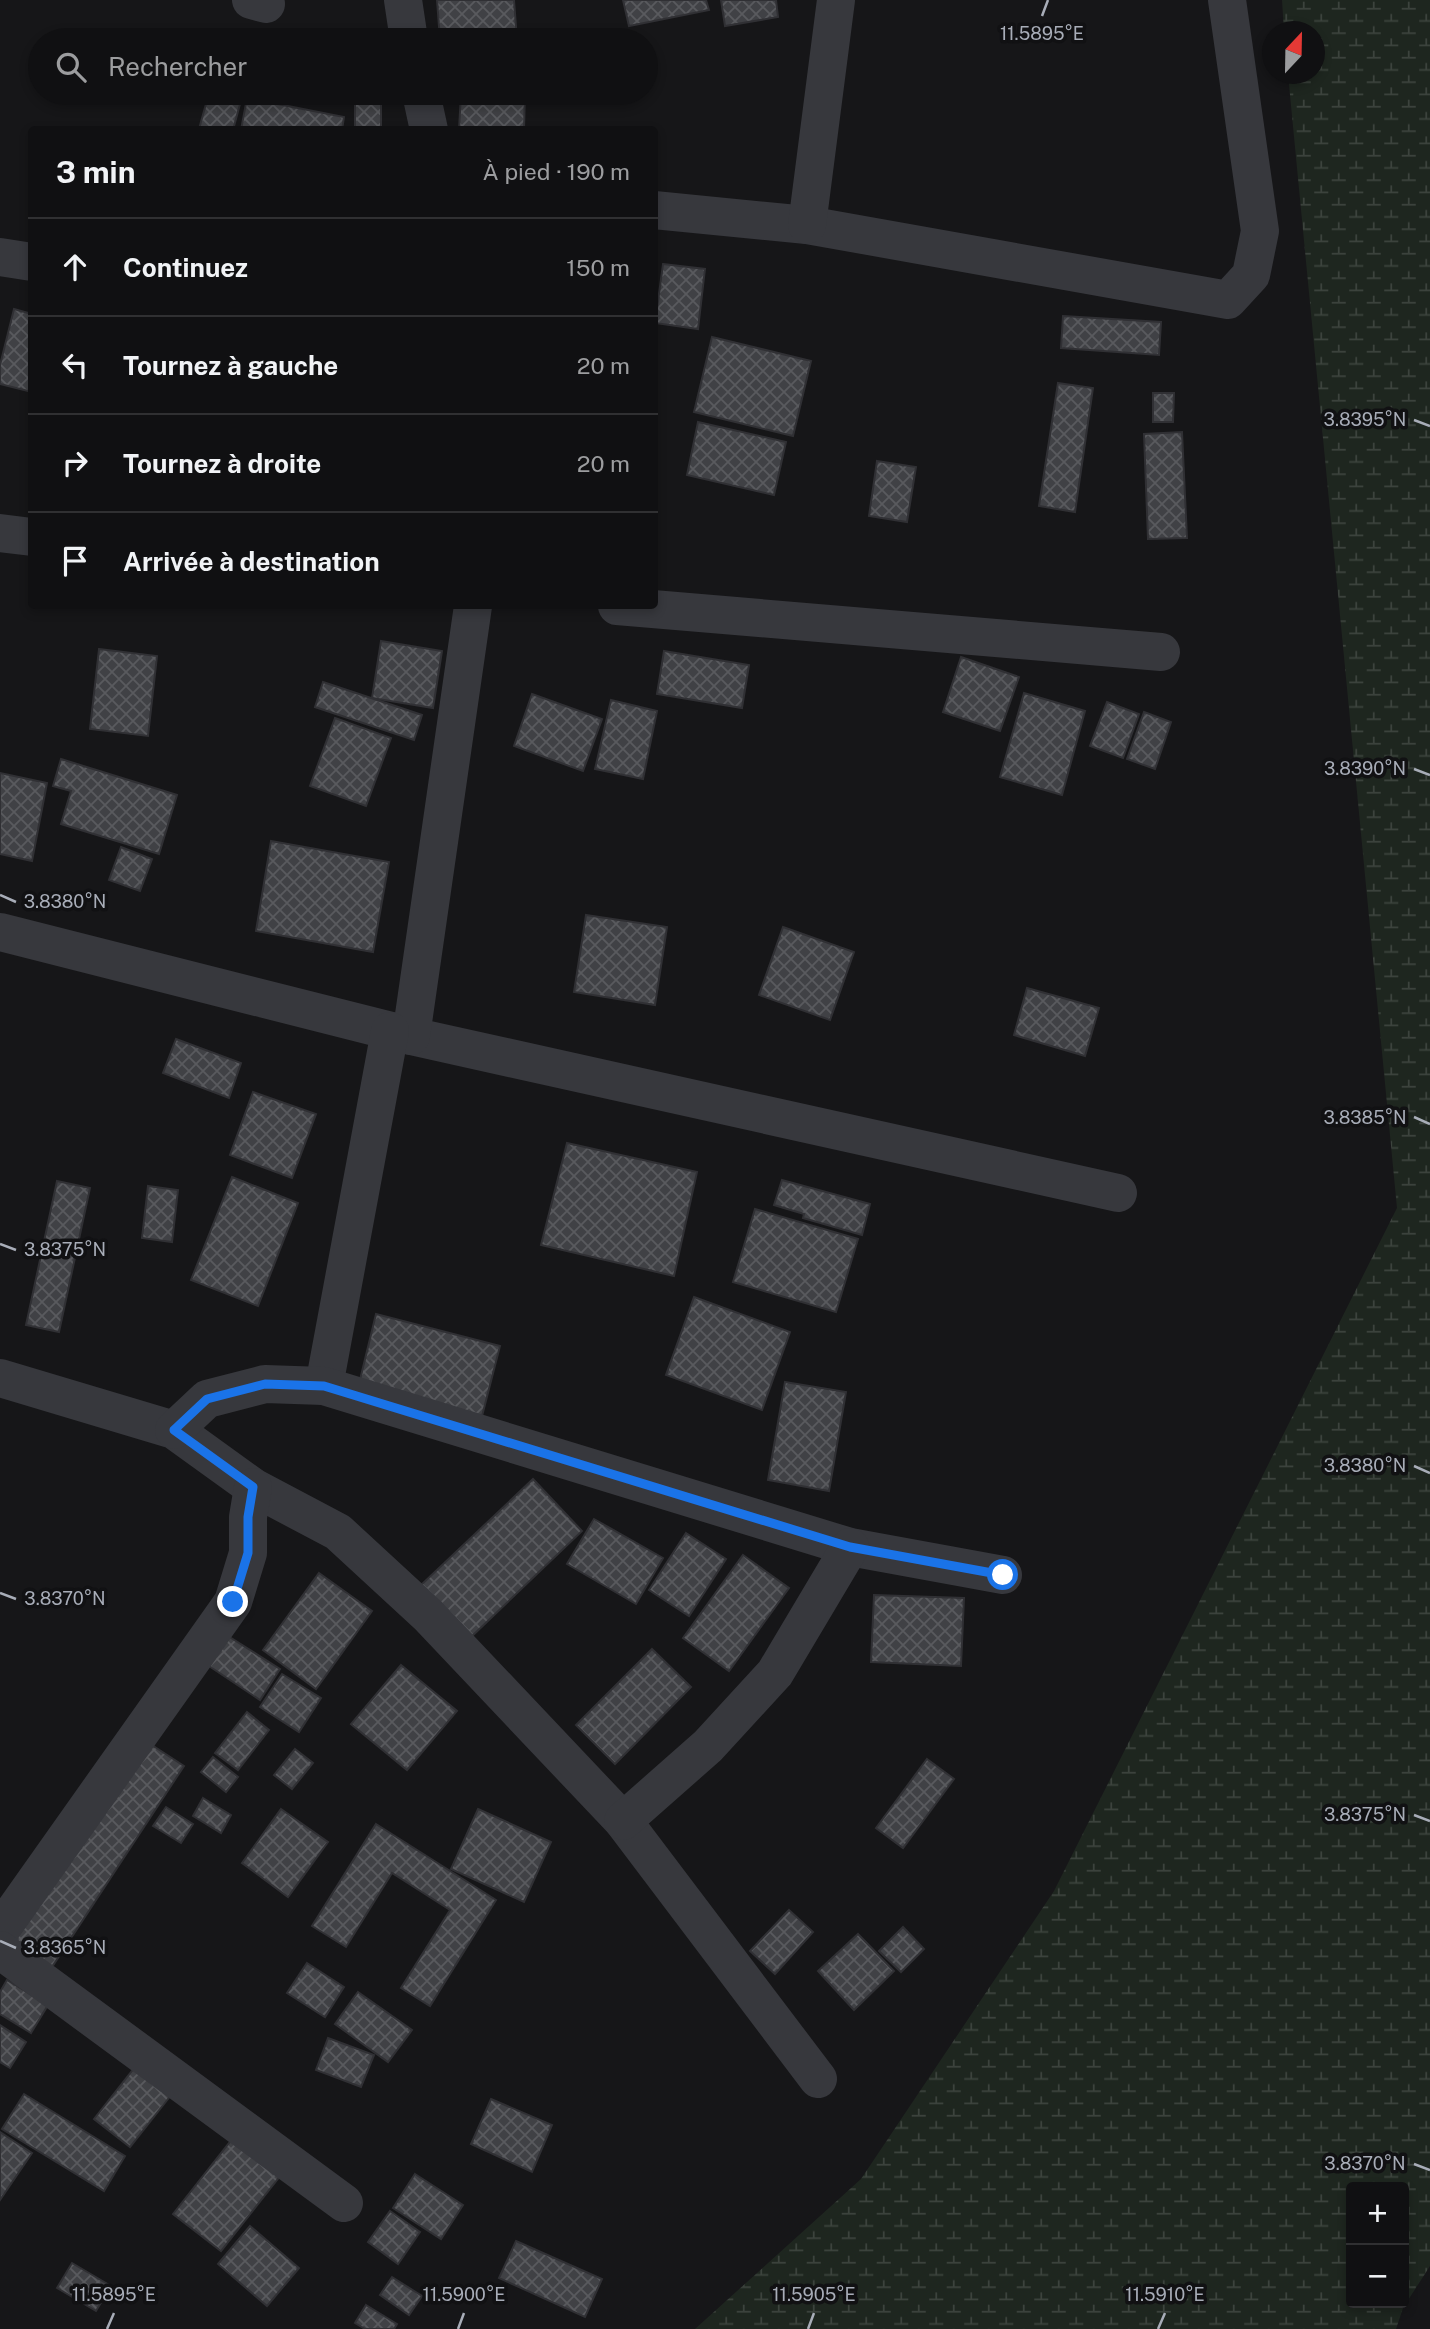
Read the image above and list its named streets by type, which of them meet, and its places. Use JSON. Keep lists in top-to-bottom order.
{
  "north": "top",
  "page": {
    "search": "Rechercher",
    "heading": ["3 min", "À pied · 190 m"],
    "list": [
      ["Continuez", "150 m"],
      ["Tournez à gauche", "20 m"],
      ["Tournez à droite", "20 m"],
      "Arrivée à destination"
    ],
    "map_buttons": ["+", "−"]
  },
  "coordinates": [
    "11.5895°E",
    "3.8395°N",
    "3.8390°N",
    "3.8380°N",
    "3.8385°N",
    "3.8375°N",
    "3.8370°N",
    "3.8365°N",
    "11.5900°E",
    "11.5905°E",
    "11.5910°E"
  ]
}
